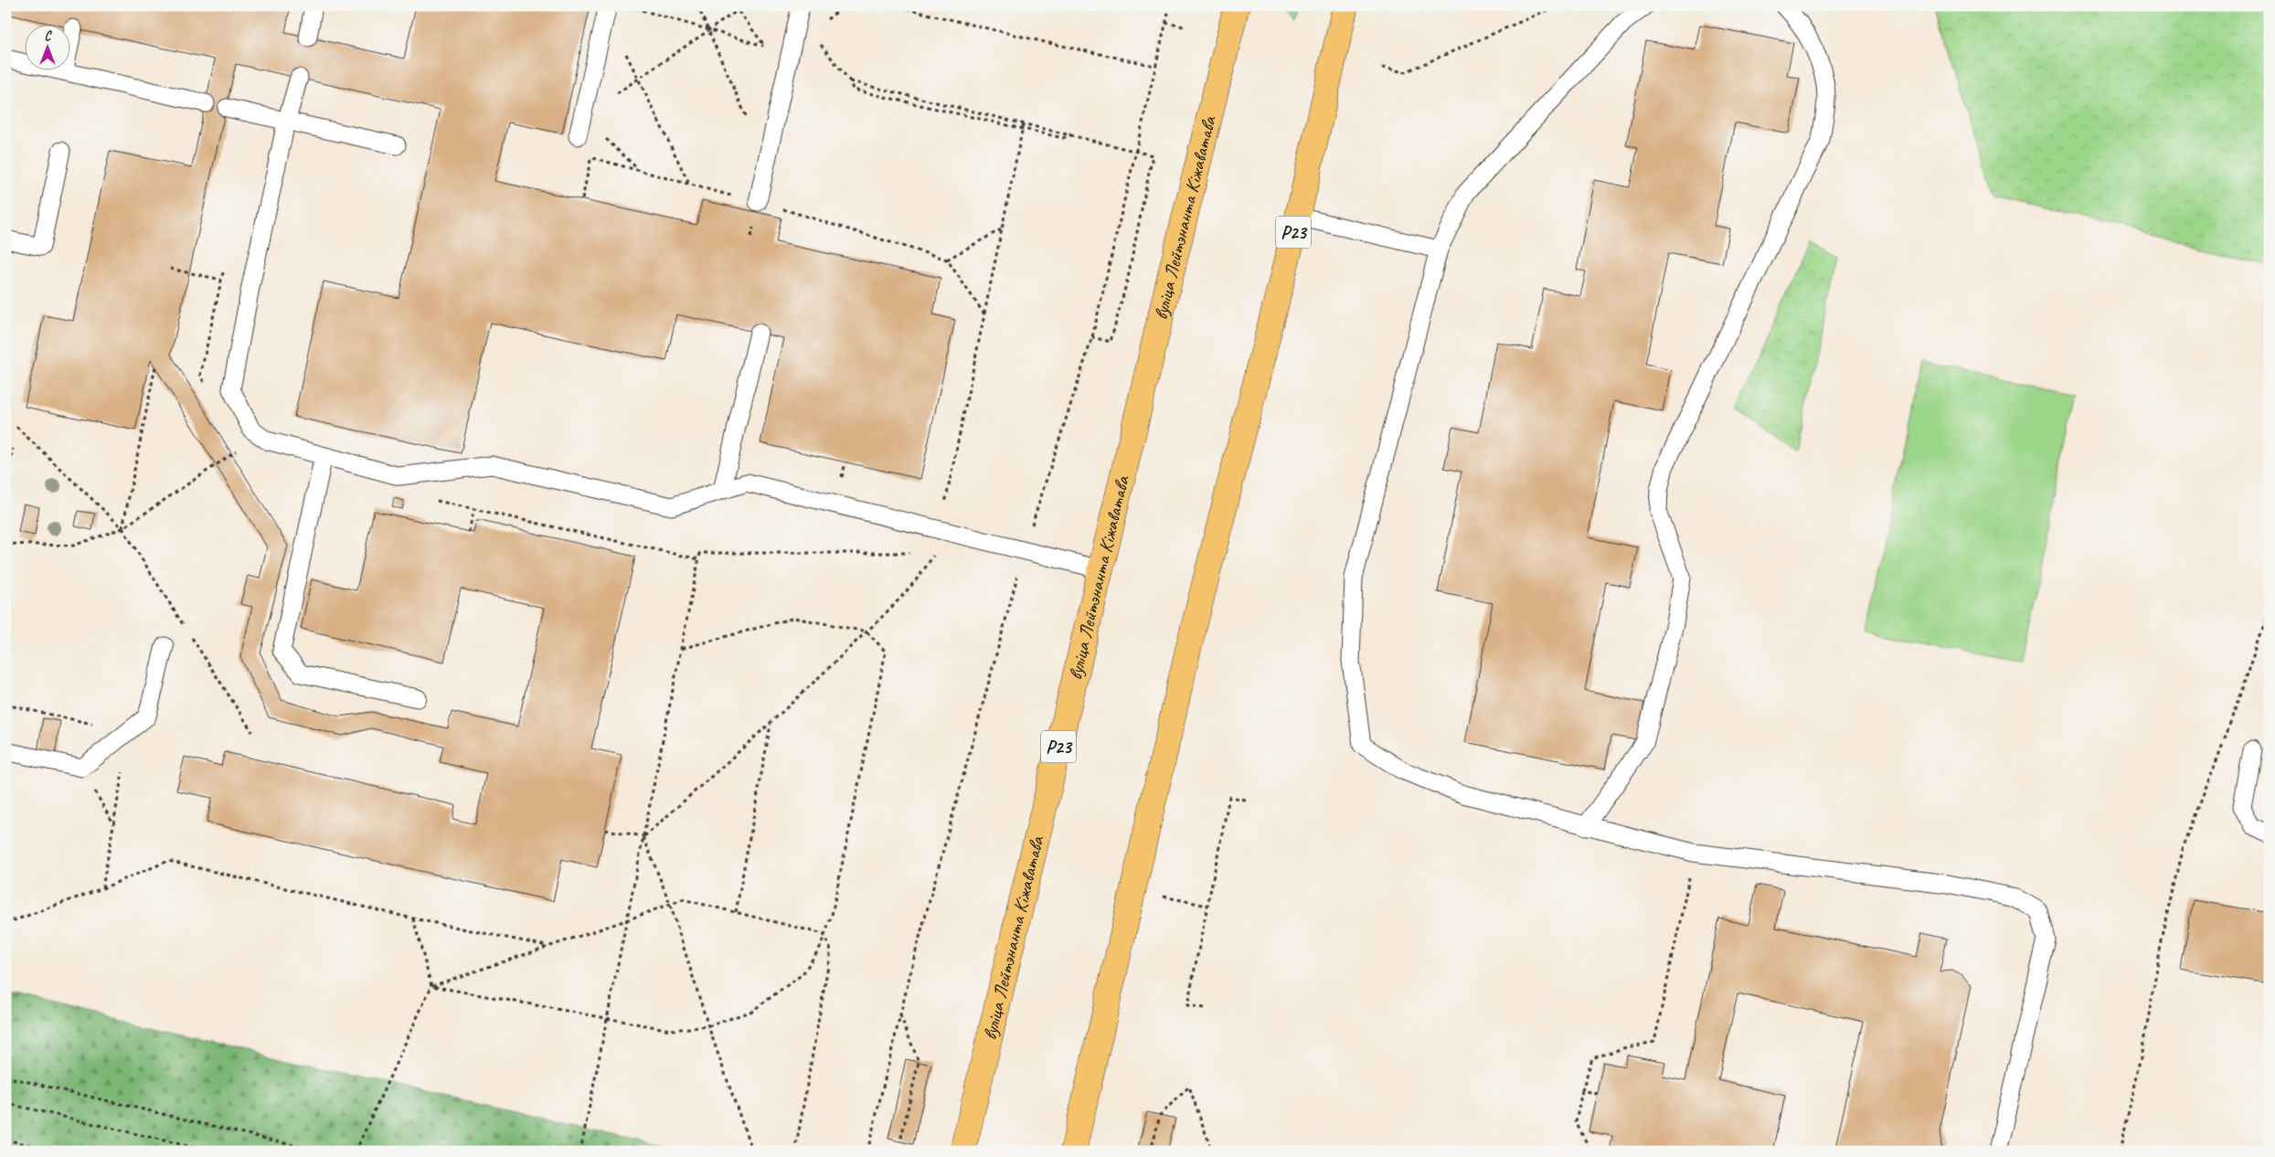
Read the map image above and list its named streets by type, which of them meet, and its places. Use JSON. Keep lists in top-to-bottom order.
{
  "streets": {
    "main road": ["вуліца Лейтэнанта Кіжаватава", "Р23"]
  },
  "north": "top"
}
